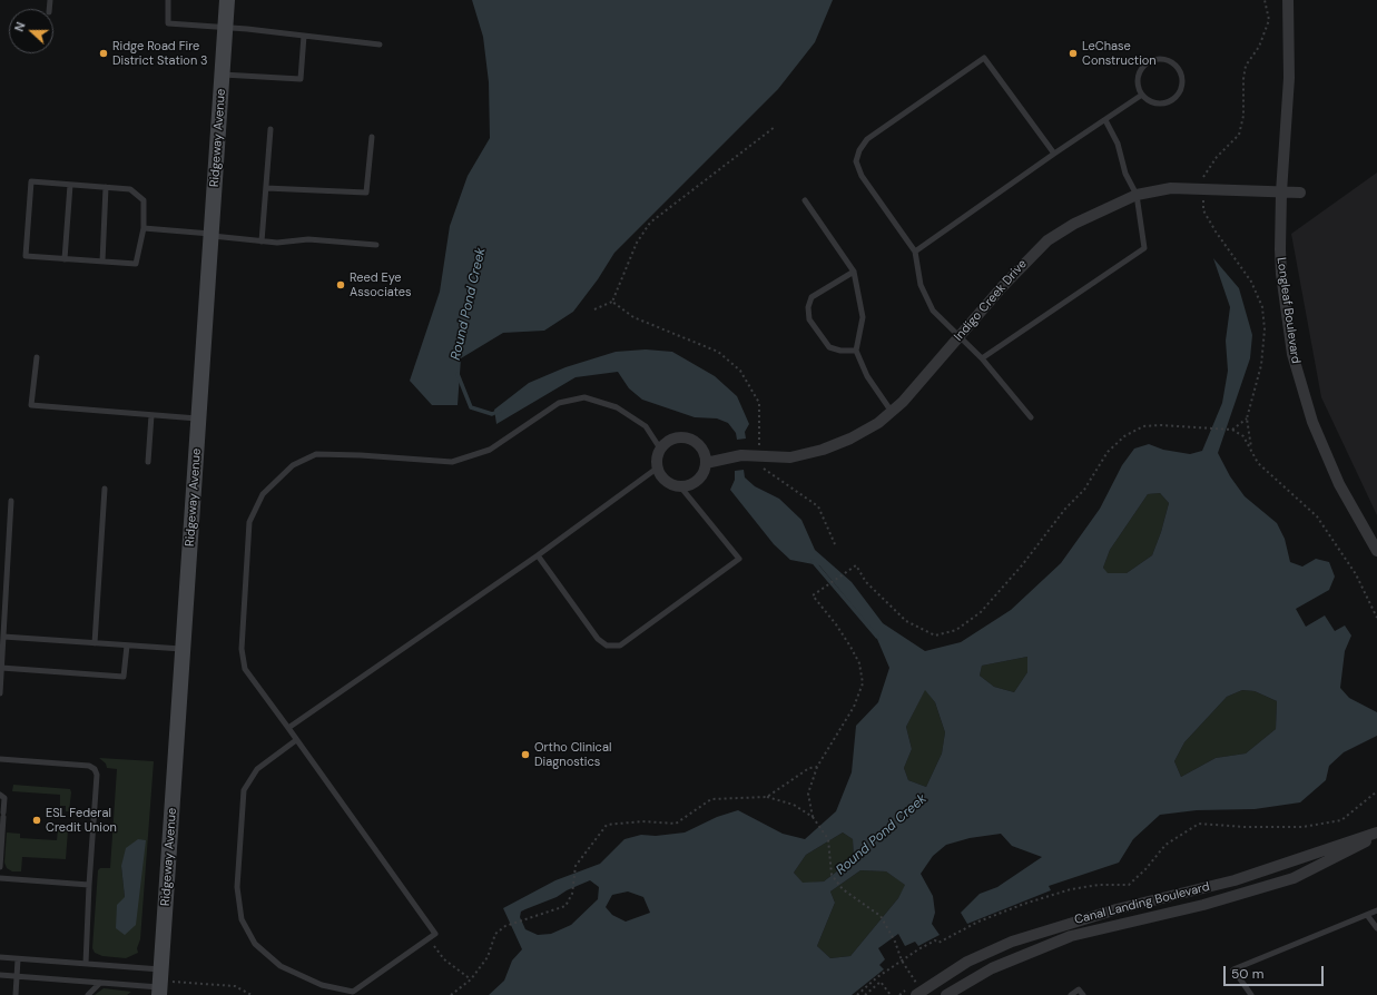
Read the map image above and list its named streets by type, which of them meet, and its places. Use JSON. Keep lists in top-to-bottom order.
{
  "streets": {
    "main road": ["Ridgeway Avenue"],
    "street": ["Indigo Creek Drive", "Longleaf Boulevard", "Canal Landing Boulevard"]
  },
  "crossings": [
    ["Indigo Creek Drive", "Longleaf Boulevard"]
  ],
  "water": ["Round Pond Creek"],
  "places": [
    "Ridge Road Fire District Station 3",
    "LeChase Construction",
    "Reed Eye Associates",
    "Ortho Clinical Diagnostics",
    "ESL Federal Credit Union"
  ],
  "scale_bar": "50 m",
  "north": "left"
}
